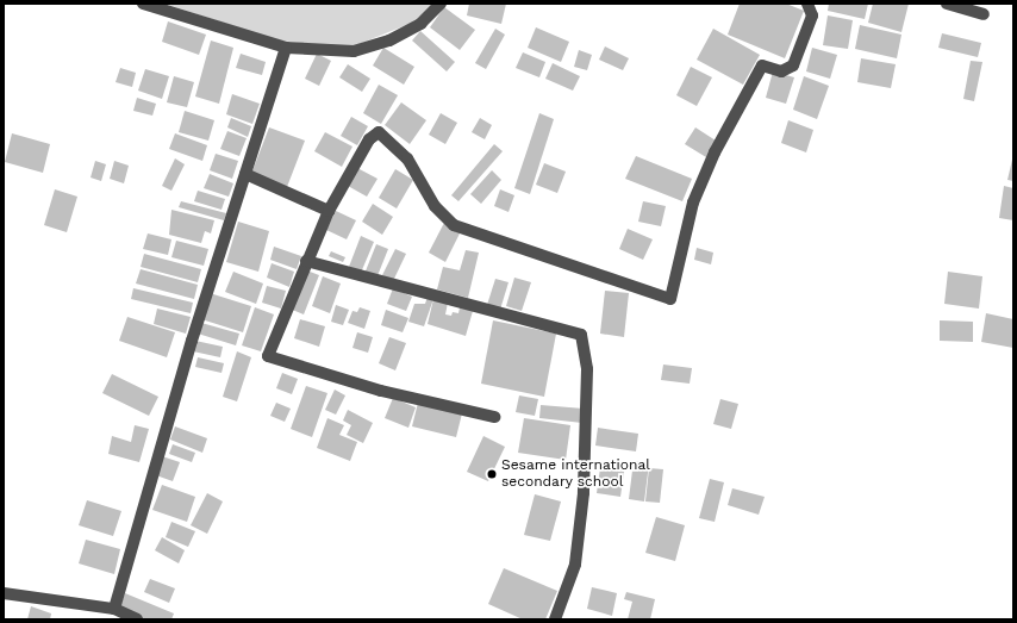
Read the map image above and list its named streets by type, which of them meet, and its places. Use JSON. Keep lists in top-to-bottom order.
{
  "places": ["Sesame international secondary school"]
}
